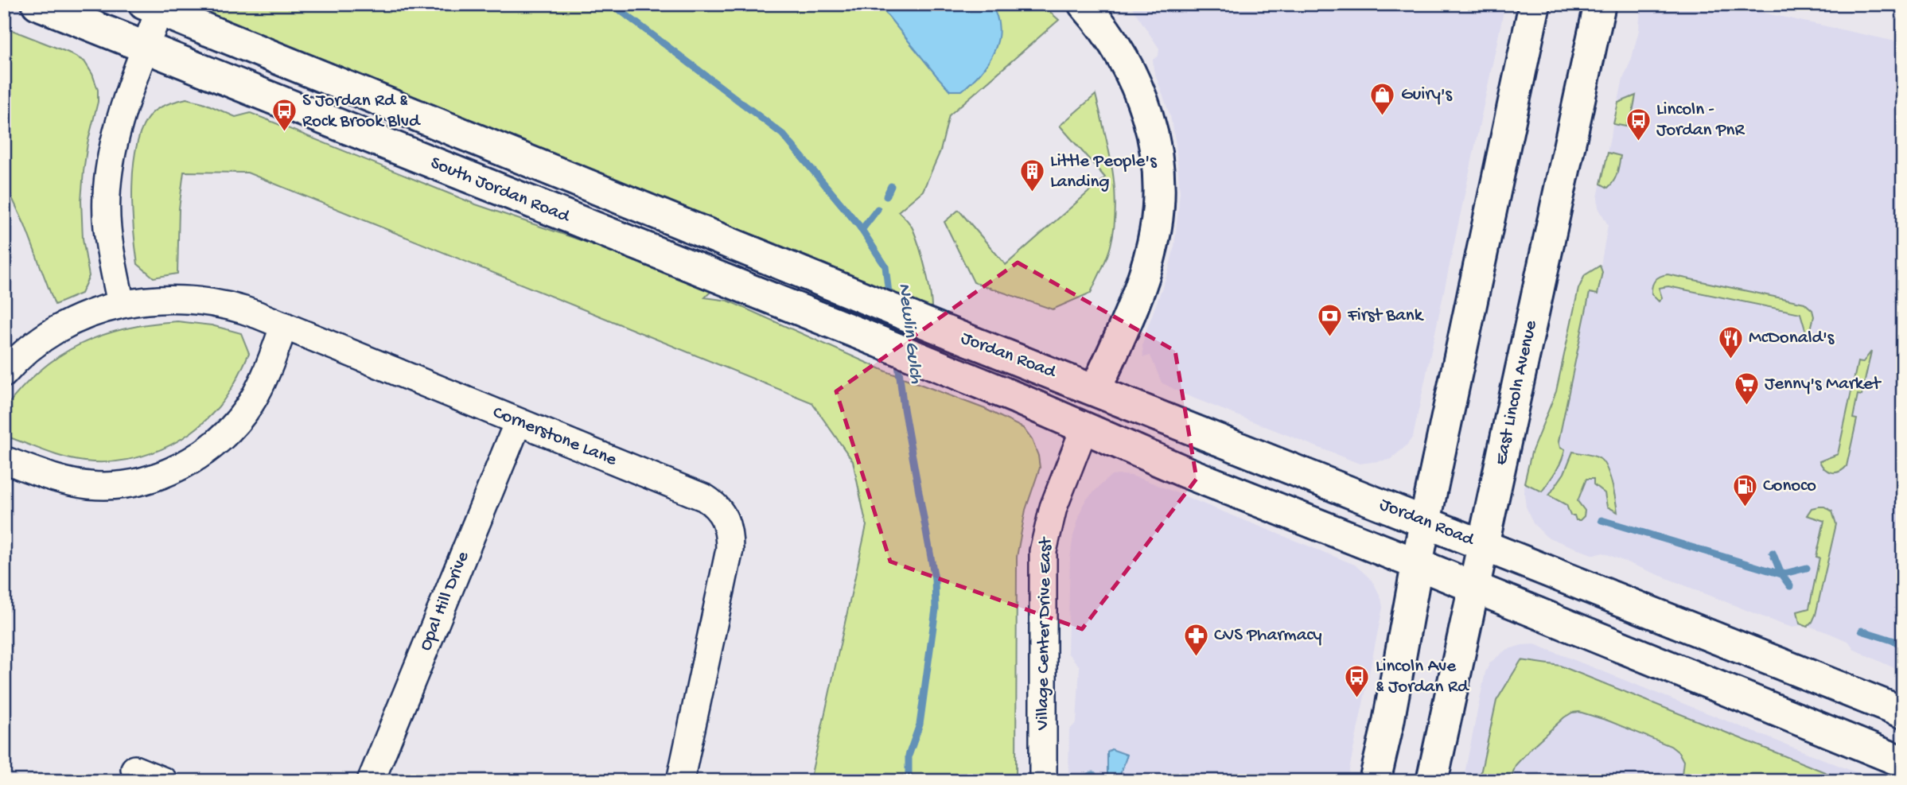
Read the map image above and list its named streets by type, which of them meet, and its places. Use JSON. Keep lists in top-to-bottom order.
{
  "streets": {
    "main road": ["South Jordan Road", "Jordan Road", "East Lincoln Avenue"],
    "street": ["Cornerstone Lane", "Opal Hill Drive", "Village Center Drive East"]
  },
  "crossings": [
    ["South Jordan Road", "Jordan Road"],
    ["Jordan Road", "East Lincoln Avenue"],
    ["Jordan Road", "Village Center Drive East"],
    ["Cornerstone Lane", "Opal Hill Drive"]
  ],
  "water": ["Newlin Gulch"],
  "places": {
    "shop": ["Guiry's"],
    "bus stop": ["S Jordan Rd & Rock Brook Blvd", "Lincoln - Jordan PnR", "Lincoln Ave & Jordan Rd"],
    "building": ["Little People's Landing"],
    "bank": ["First Bank"],
    "restaurant": ["McDonald's"],
    "supermarket": ["Jenny's Market"],
    "fuel station": ["Conoco"],
    "pharmacy": ["CVS Pharmacy"]
  }
}
